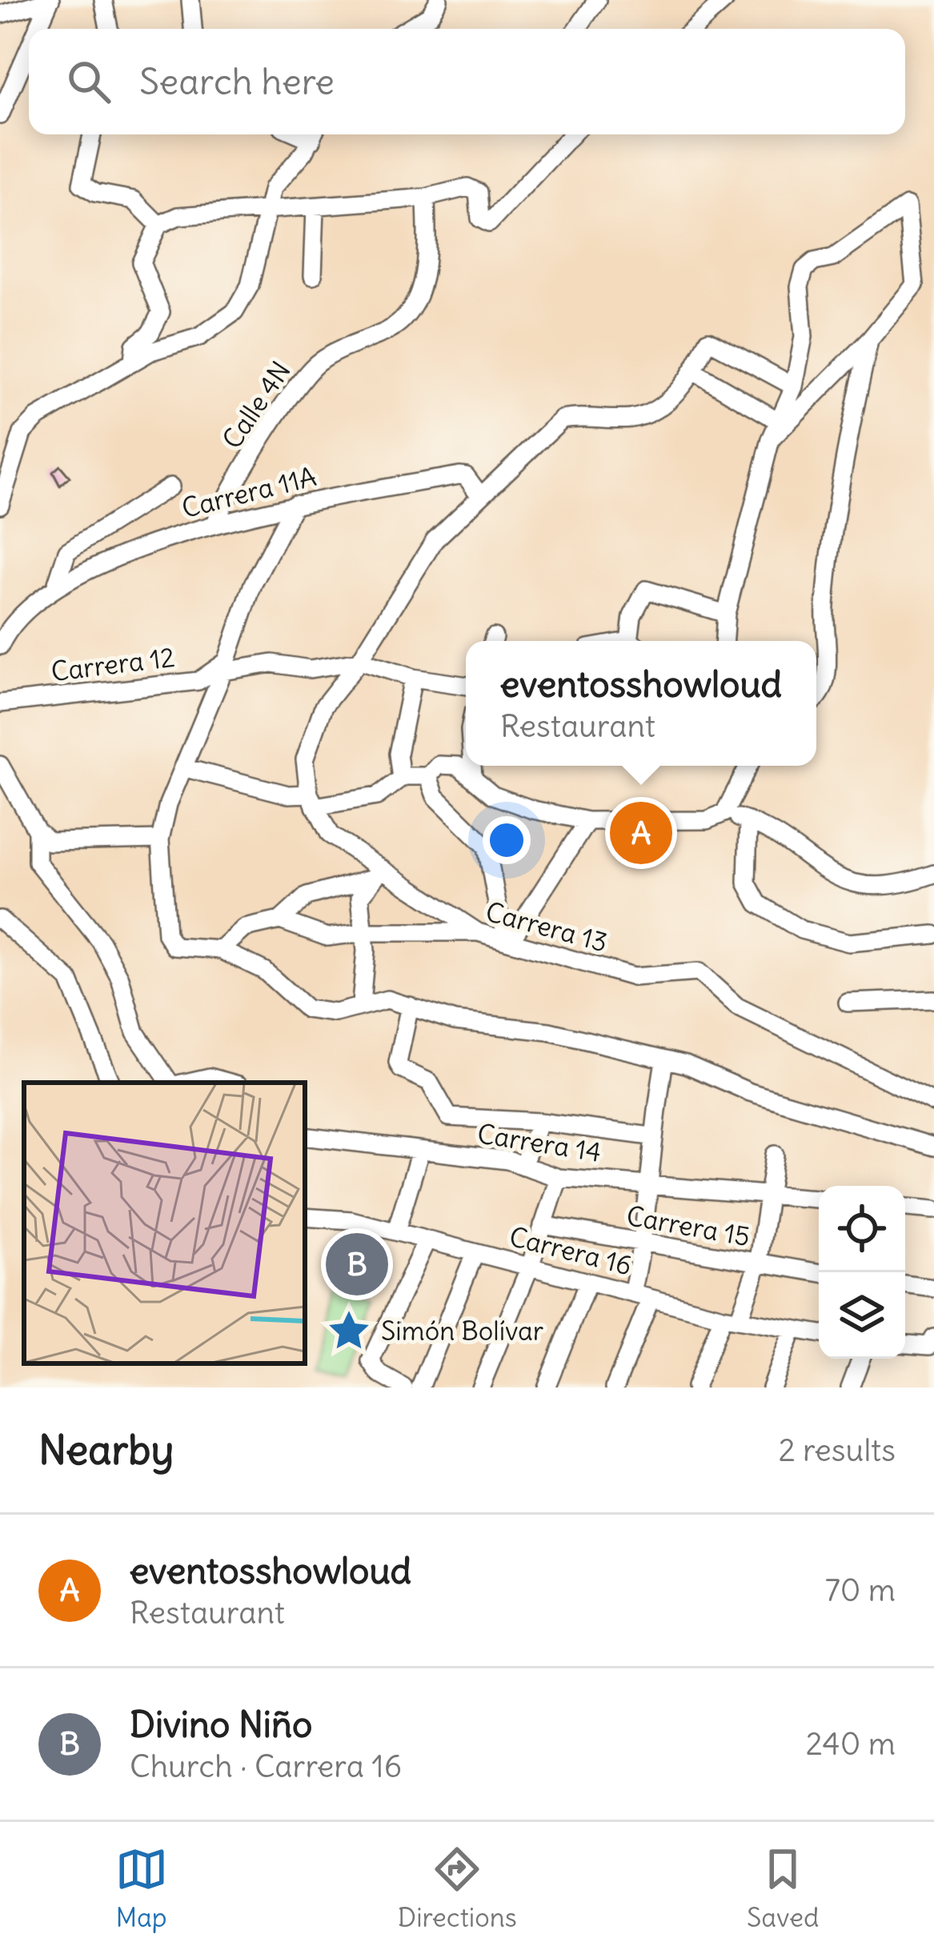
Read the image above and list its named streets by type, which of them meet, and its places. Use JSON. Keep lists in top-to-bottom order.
{
  "streets": {
    "street": [
      "Calle 4N",
      "Carrera 11A",
      "Carrera 12",
      "Carrera 13",
      "Carrera 14",
      "Carrera 15",
      "Carrera 16"
    ]
  },
  "crossings": [
    ["Calle 4N", "Carrera 11A"]
  ],
  "places": {
    "place": ["Simón Bolívar"]
  },
  "page": {
    "search": "Search here",
    "popup": ["eventosshowloud", "Restaurant"],
    "pins": ["A", "B"],
    "heading": ["Nearby", "2 results"],
    "list": [
      {
        "mark": "A",
        "name": "eventosshowloud",
        "note": "Restaurant",
        "value": "70 m"
      },
      {
        "mark": "B",
        "name": "Divino Niño",
        "note": "Church · Carrera 16",
        "value": "240 m"
      }
    ],
    "nav": ["Map", "Directions", "Saved"]
  }
}
